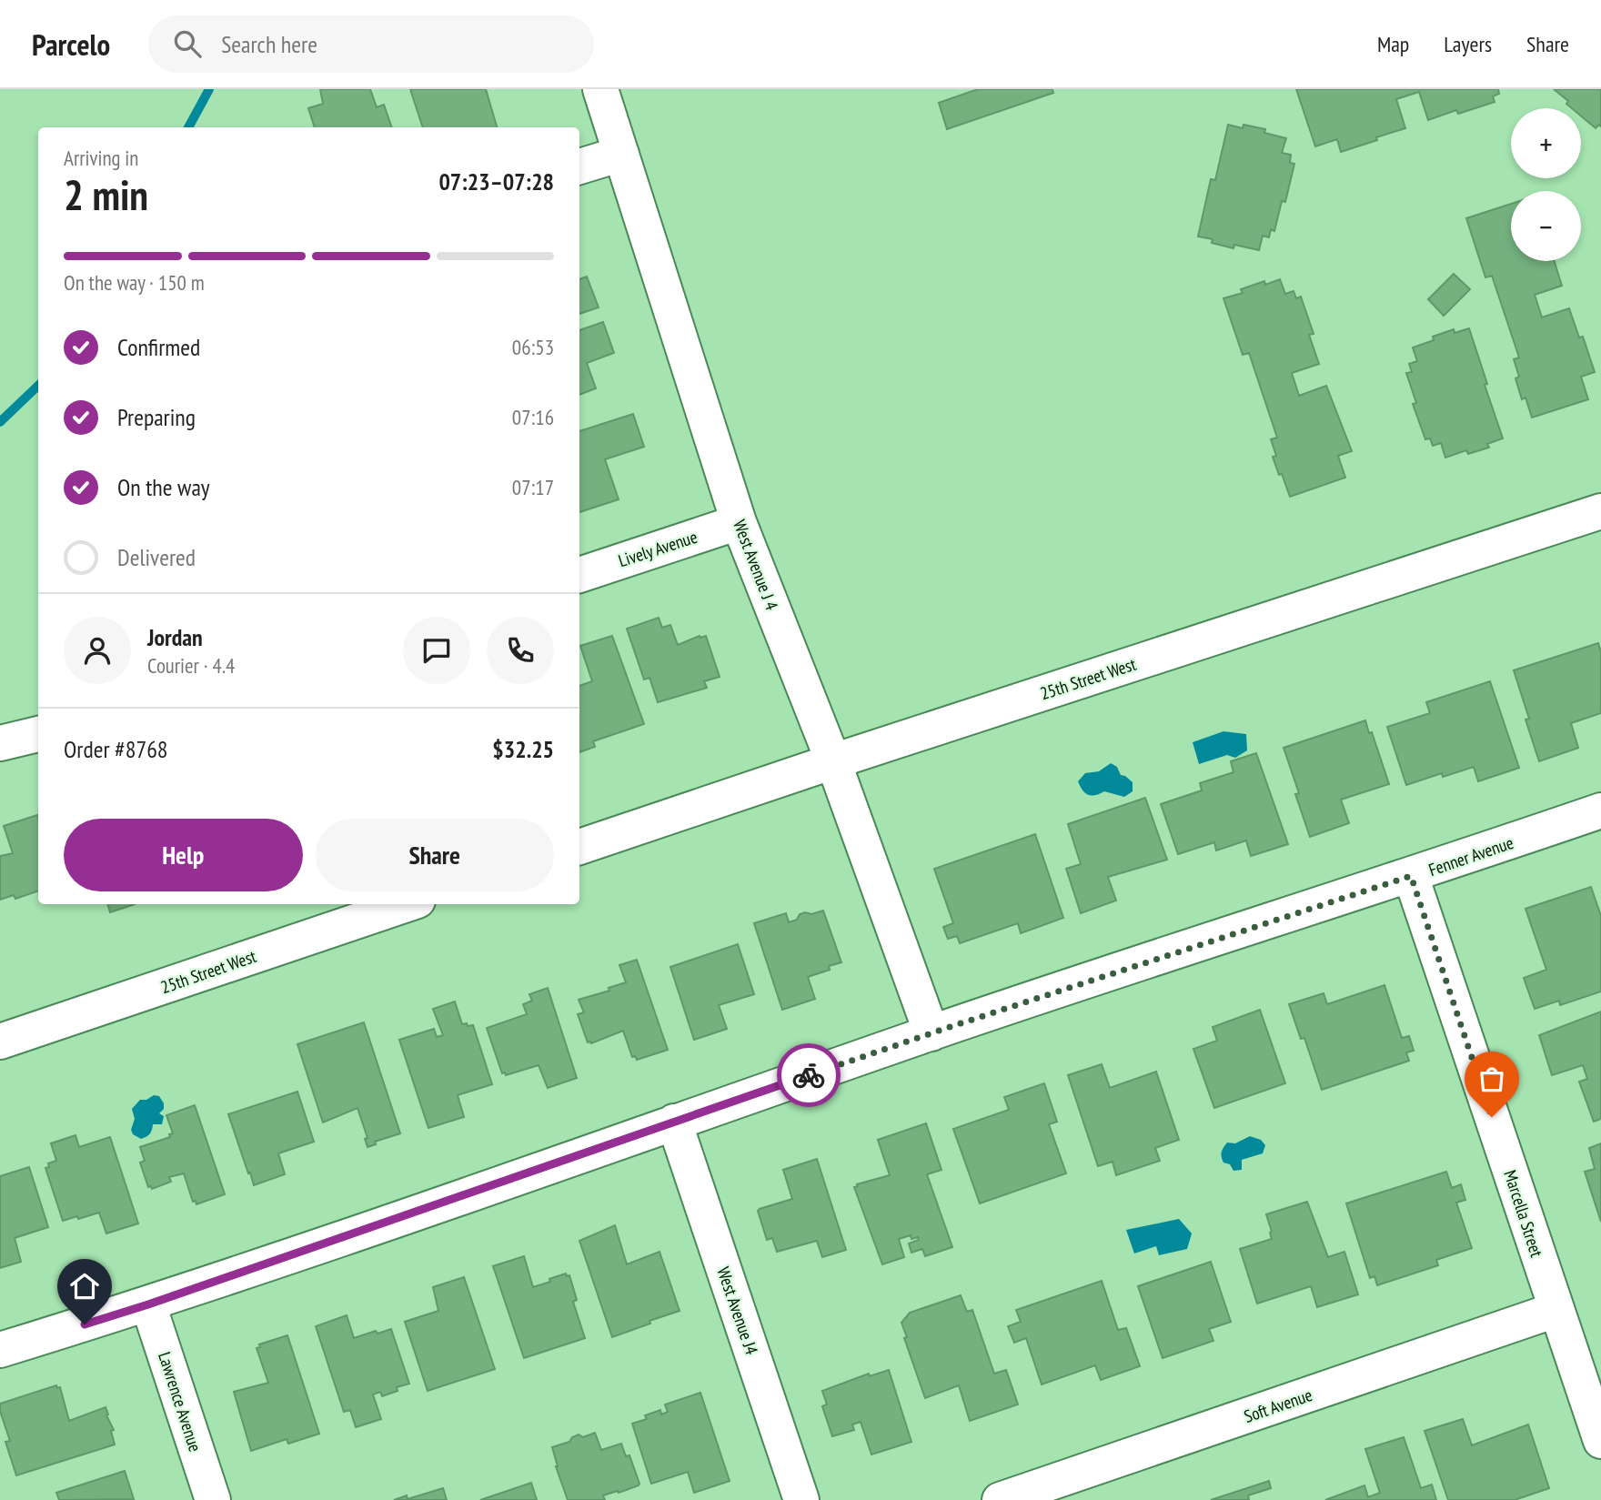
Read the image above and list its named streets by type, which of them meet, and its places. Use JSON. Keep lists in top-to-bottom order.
{
  "streets": {
    "street": [
      "Lively Avenue",
      "West Avenue J 4",
      "25th Street West",
      "Fenner Avenue",
      "Marcella Street",
      "West Avenue J4",
      "Lawrence Avenue",
      "Soft Avenue"
    ]
  },
  "crossings": [
    ["Lively Avenue", "West Avenue J 4"],
    ["West Avenue J 4", "25th Street West"],
    ["West Avenue J 4", "Fenner Avenue"],
    ["Fenner Avenue", "Marcella Street"],
    ["Fenner Avenue", "West Avenue J4"],
    ["Fenner Avenue", "Lawrence Avenue"],
    ["Marcella Street", "Soft Avenue"]
  ],
  "page": {
    "header": "Parcelo",
    "search": "Search here",
    "nav": ["Map", "Layers", "Share"],
    "map_buttons": ["+", "−"],
    "heading": ["2 min", "Arriving in", "07:23–07:28"],
    "panel": [
      "Jordan",
      "Courier · 4.4",
      "Order #8768",
      "$32.25"
    ],
    "bar": "On the way · 150 m",
    "list": [
      ["Confirmed", "06:53"],
      ["Preparing", "07:16"],
      ["On the way", "07:17"],
      "Delivered"
    ],
    "buttons": ["Help", "Share"]
  }
}
